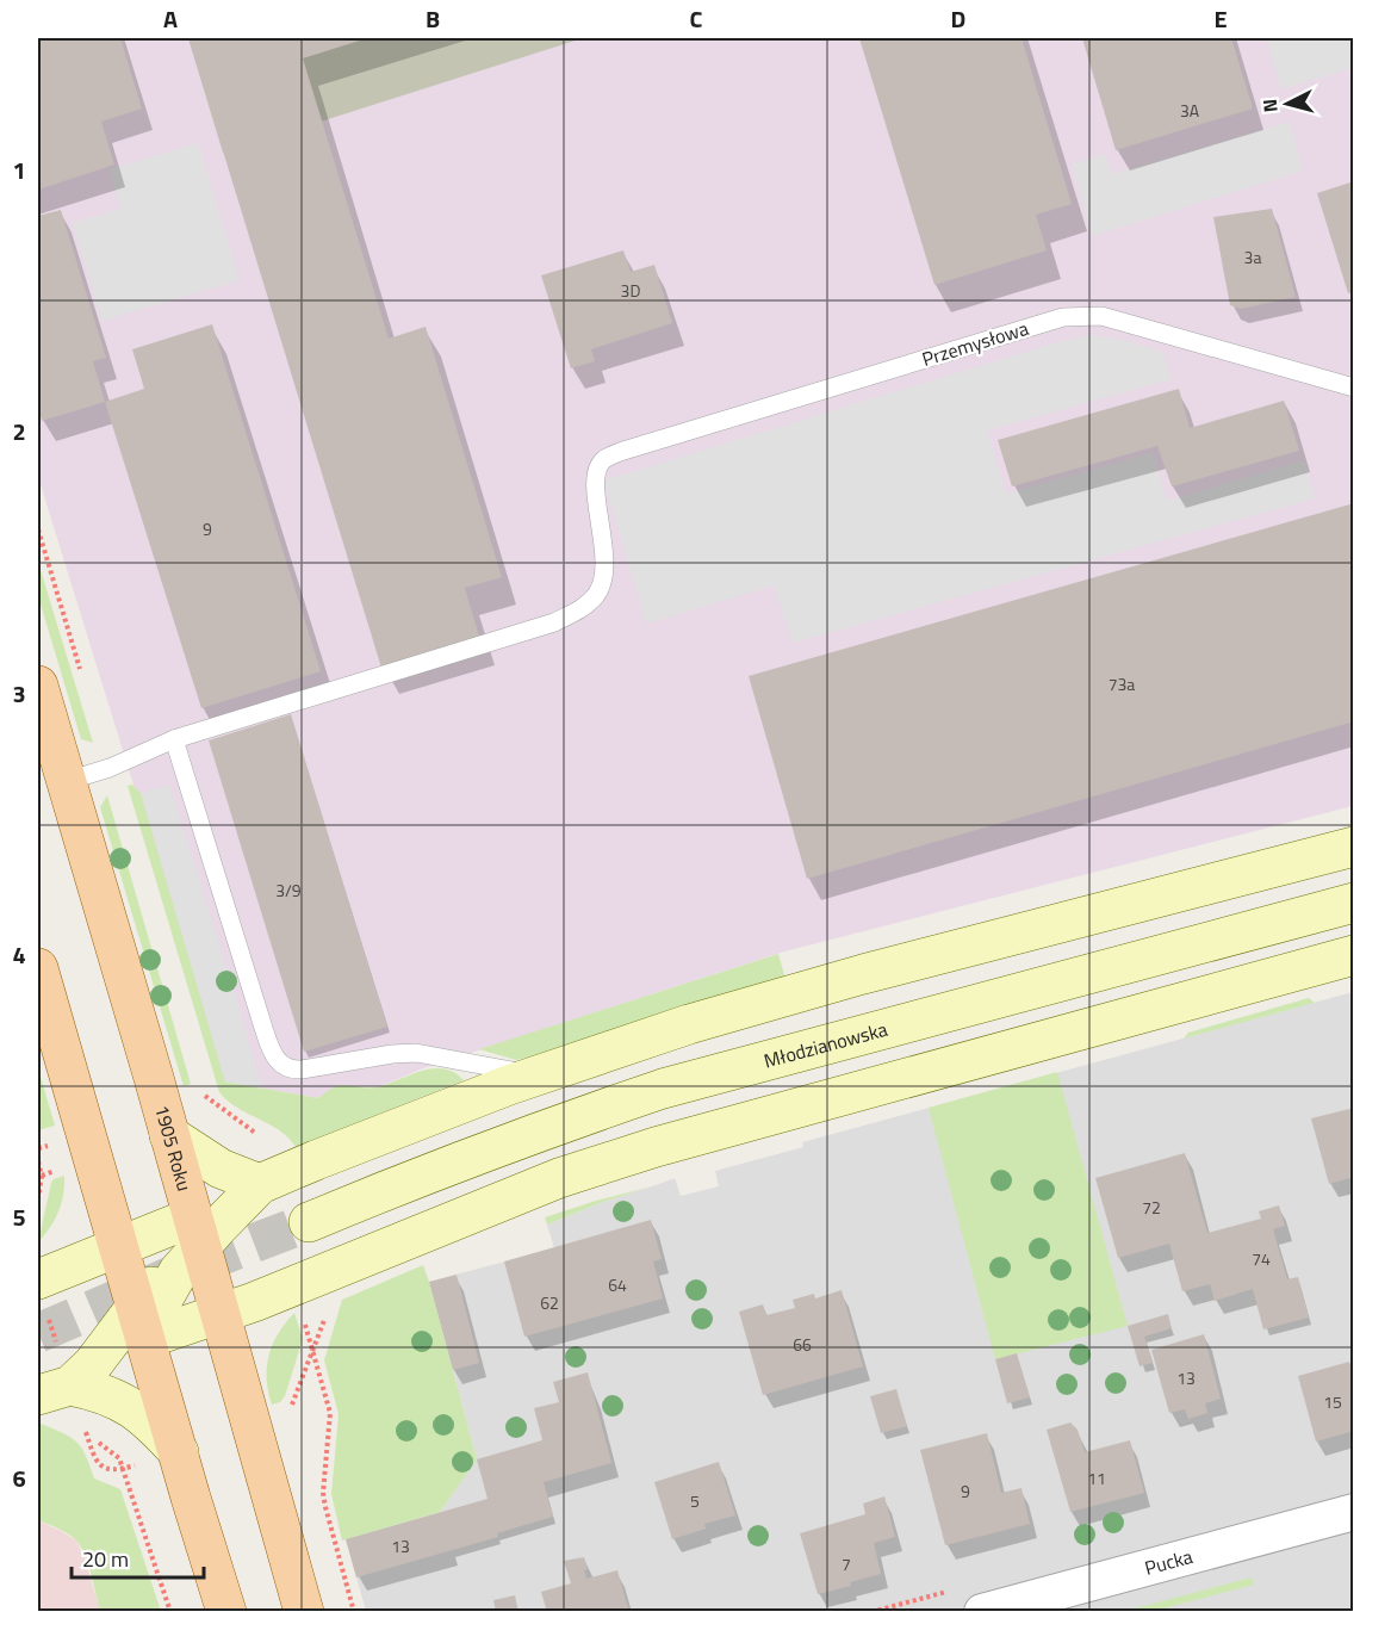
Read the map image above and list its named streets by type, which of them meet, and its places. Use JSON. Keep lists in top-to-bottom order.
{
  "streets": {
    "main road": ["Młodzianowska", "1905 Roku"],
    "street": ["Pucka"],
    "lane": ["Przemysłowa"]
  },
  "house_numbers": [
    "3A",
    "3a",
    "3D",
    "9",
    "73a",
    "3/9",
    "72",
    "74",
    "64",
    "62",
    "66",
    "13",
    "15",
    "11",
    "9",
    "5",
    "13",
    "7"
  ],
  "scale_bar": "20 m",
  "north": "left",
  "grid": {
    "columns": [
      "A",
      "B",
      "C",
      "D",
      "E"
    ],
    "rows": [
      "1",
      "2",
      "3",
      "4",
      "5",
      "6"
    ]
  }
}
